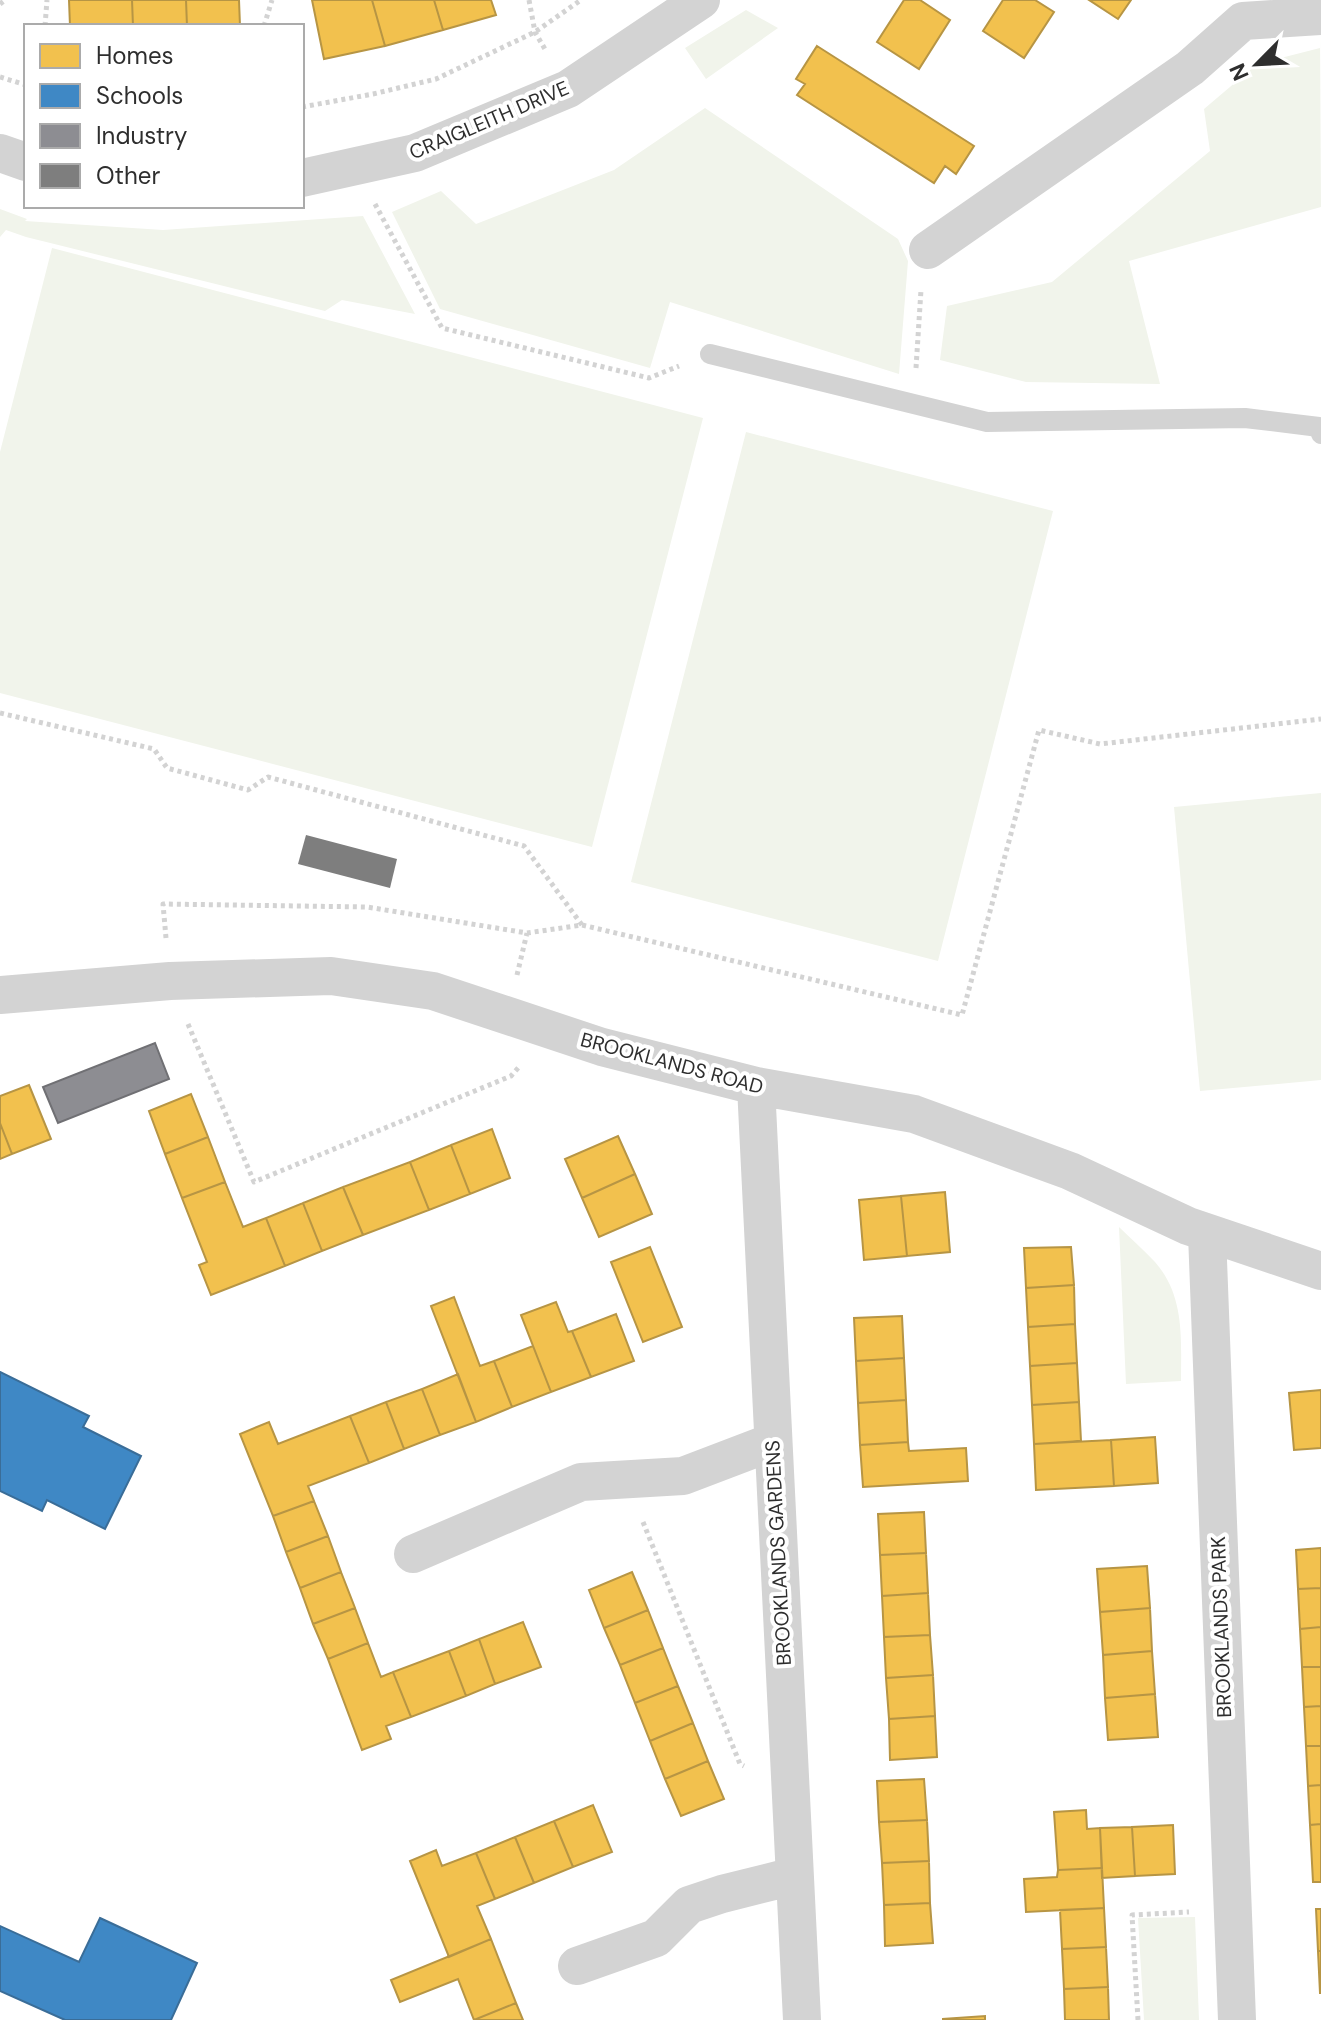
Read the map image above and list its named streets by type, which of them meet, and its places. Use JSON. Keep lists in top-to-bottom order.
{
  "streets": {
    "street": [
      "CRAIGLEITH DRIVE",
      "BROOKLANDS ROAD",
      "BROOKLANDS GARDENS",
      "BROOKLANDS PARK"
    ]
  },
  "crossings": [
    ["BROOKLANDS ROAD", "BROOKLANDS GARDENS"],
    ["BROOKLANDS ROAD", "BROOKLANDS PARK"]
  ],
  "legend": [
    "Homes",
    "Schools",
    "Industry",
    "Other"
  ],
  "north": "bottom left"
}
